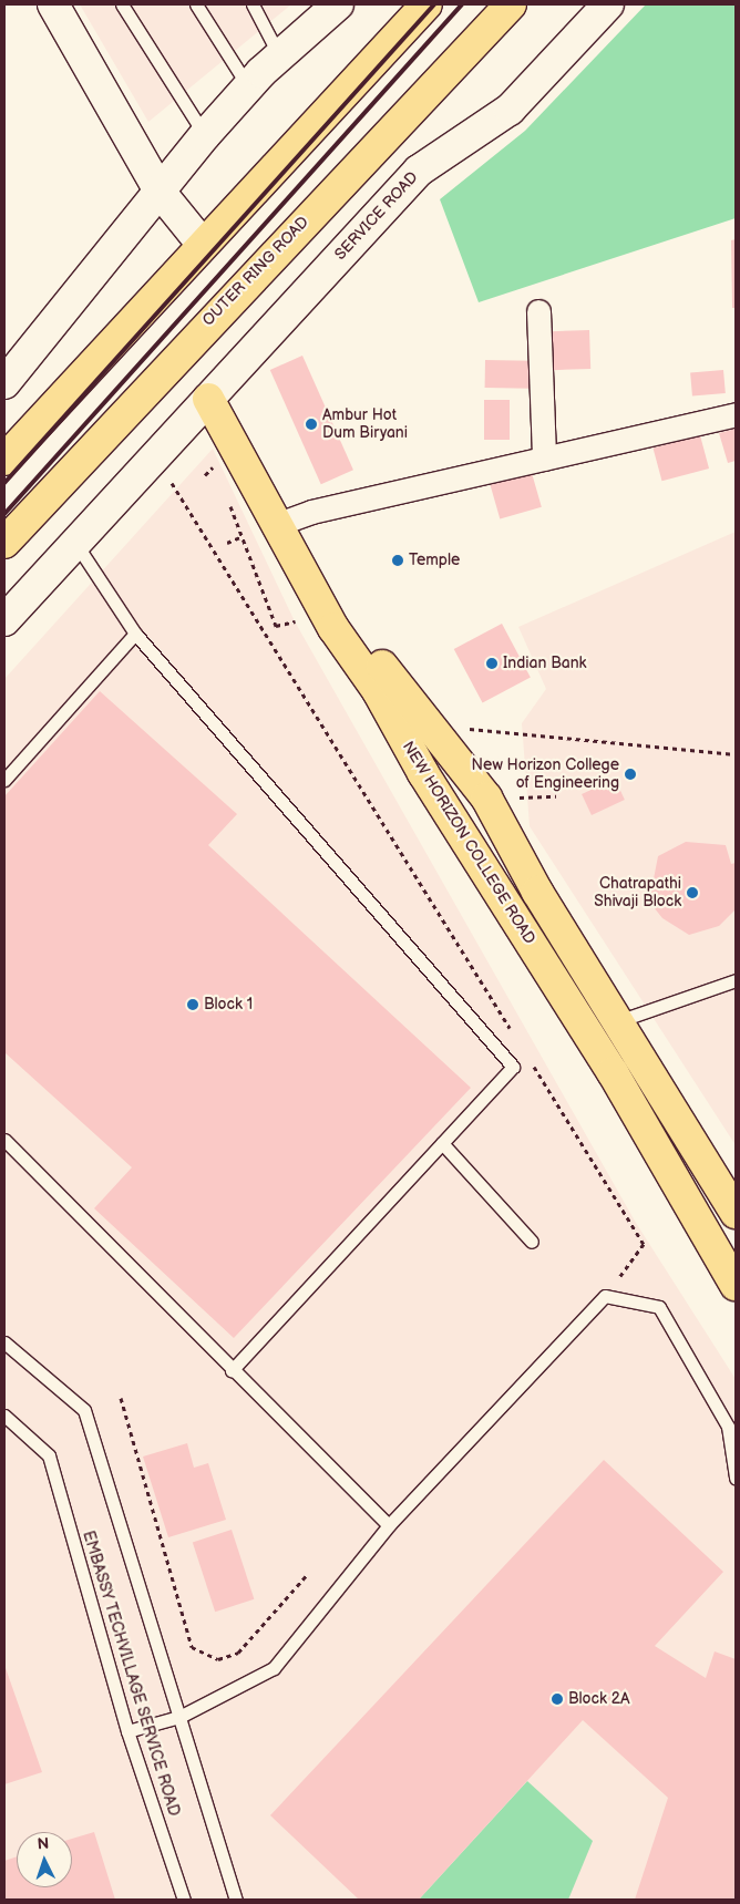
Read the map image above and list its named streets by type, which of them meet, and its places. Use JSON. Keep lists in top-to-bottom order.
{
  "streets": {
    "main road": ["OUTER RING ROAD", "NEW HORIZON COLLEGE ROAD"],
    "street": ["SERVICE ROAD"],
    "lane": ["EMBASSY TECHVILLAGE SERVICE ROAD"]
  },
  "crossings": [
    ["SERVICE ROAD", "NEW HORIZON COLLEGE ROAD"]
  ],
  "places": [
    "Ambur Hot Dum Biryani",
    "Temple",
    "Indian Bank",
    "New Horizon College of Engineering",
    "Chatrapathi Shivaji Block",
    "Block 1",
    "Block 2A"
  ],
  "north": "top"
}
